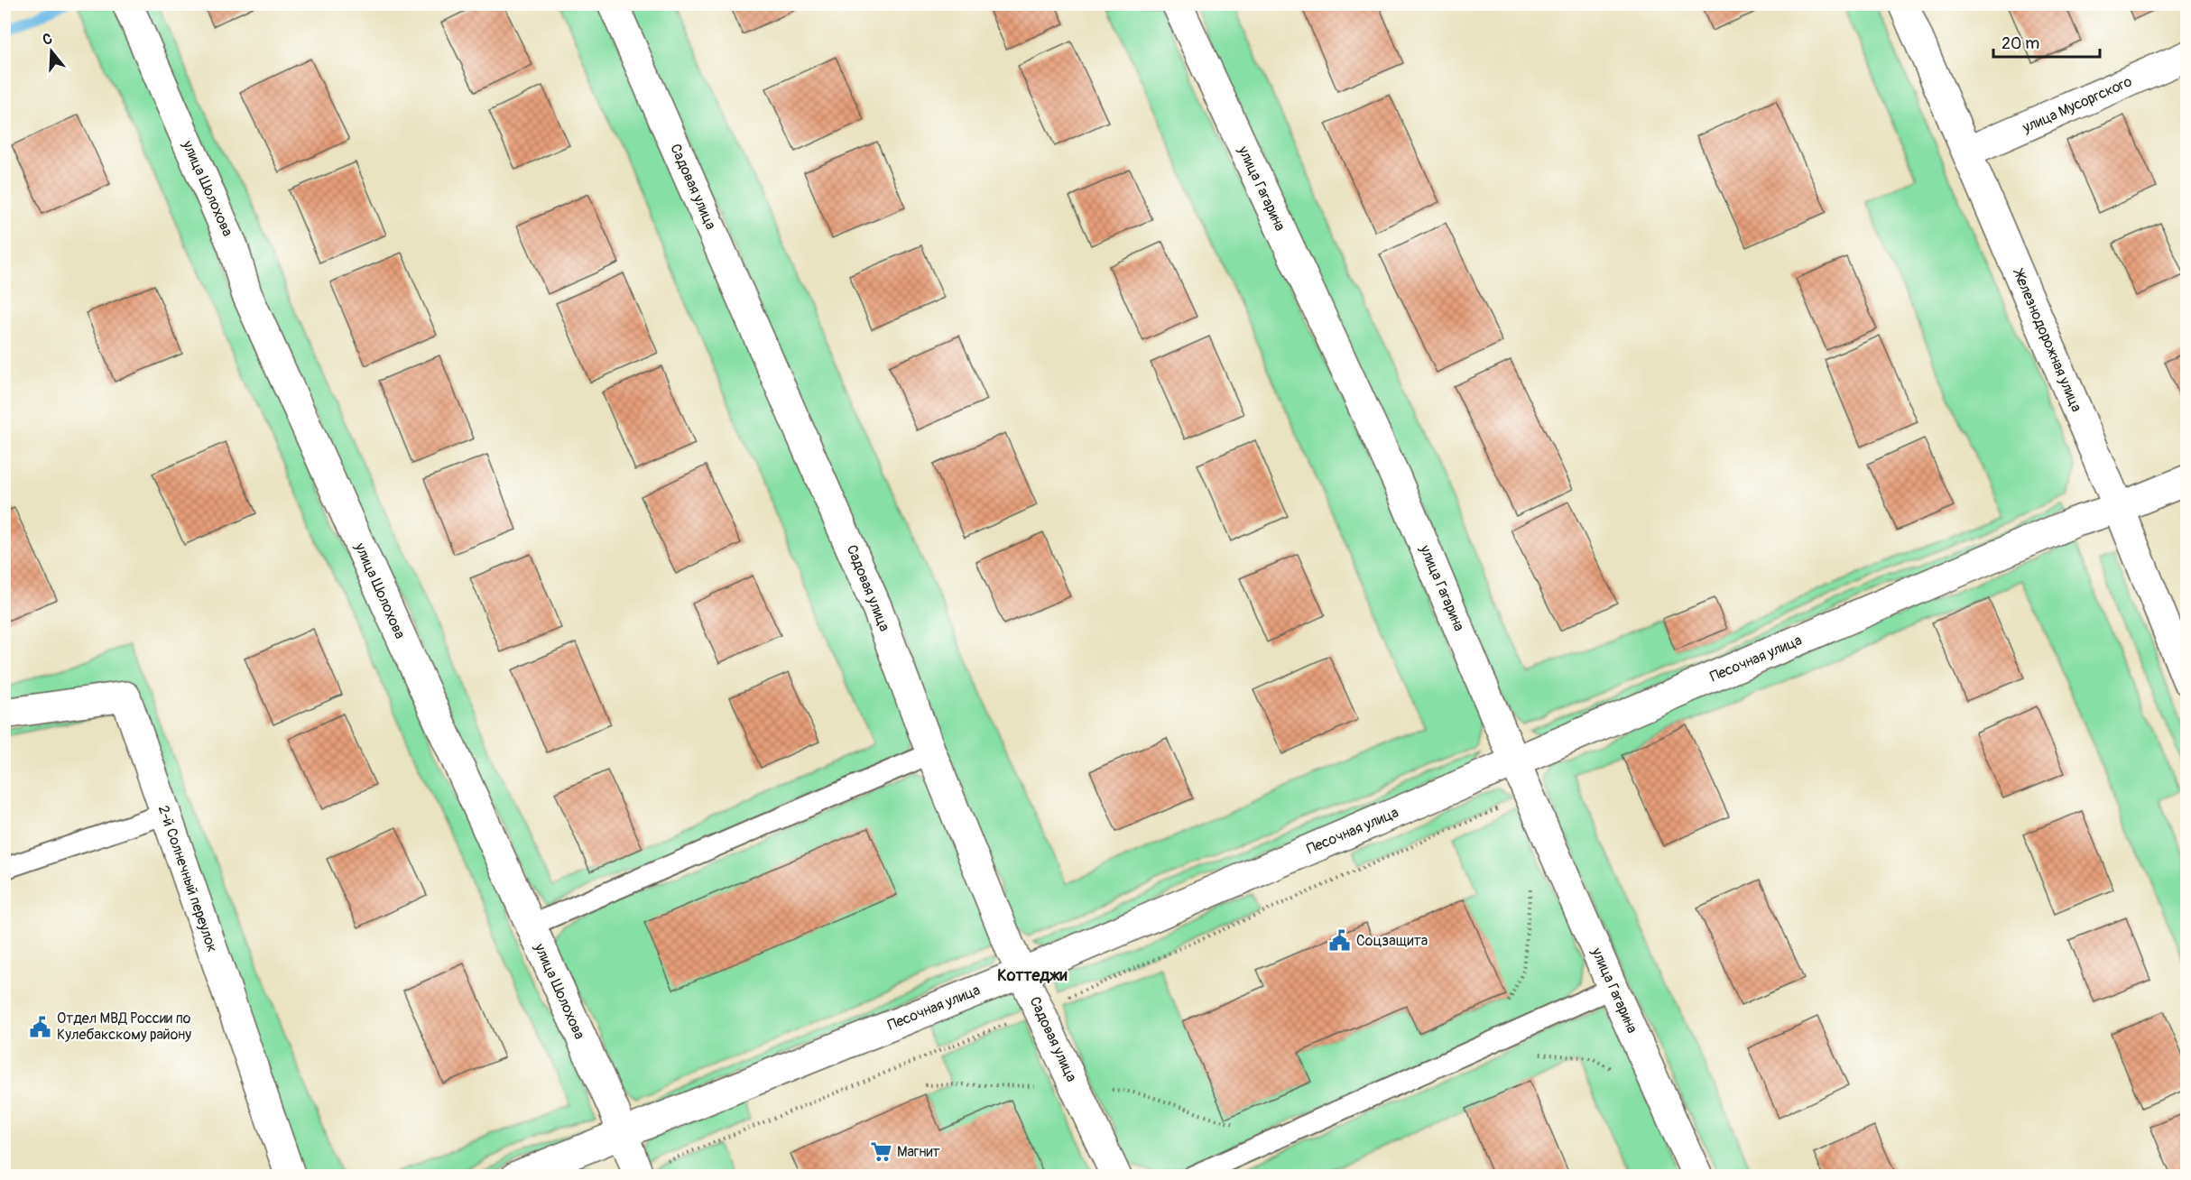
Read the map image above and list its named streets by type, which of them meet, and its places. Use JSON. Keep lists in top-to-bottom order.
{
  "streets": {
    "street": [
      "улица Мусоргского",
      "Садовая улица",
      "улица Шолохова",
      "улица Гагарина",
      "Железнодорожная улица",
      "Песочная улица",
      "2-й Солнечный переулок"
    ]
  },
  "crossings": [
    ["улица Мусоргского", "Железнодорожная улица"],
    ["Садовая улица", "Песочная улица"],
    ["улица Шолохова", "Песочная улица"],
    ["улица Гагарина", "Песочная улица"],
    ["Железнодорожная улица", "Песочная улица"]
  ],
  "districts": ["Коттеджи"],
  "places": {
    "public building": ["Соцзащита", "Отдел МВД России по Кулебакскому району"],
    "supermarket": ["Магнит"]
  },
  "scale_bar": "20 m",
  "north": "top"
}
